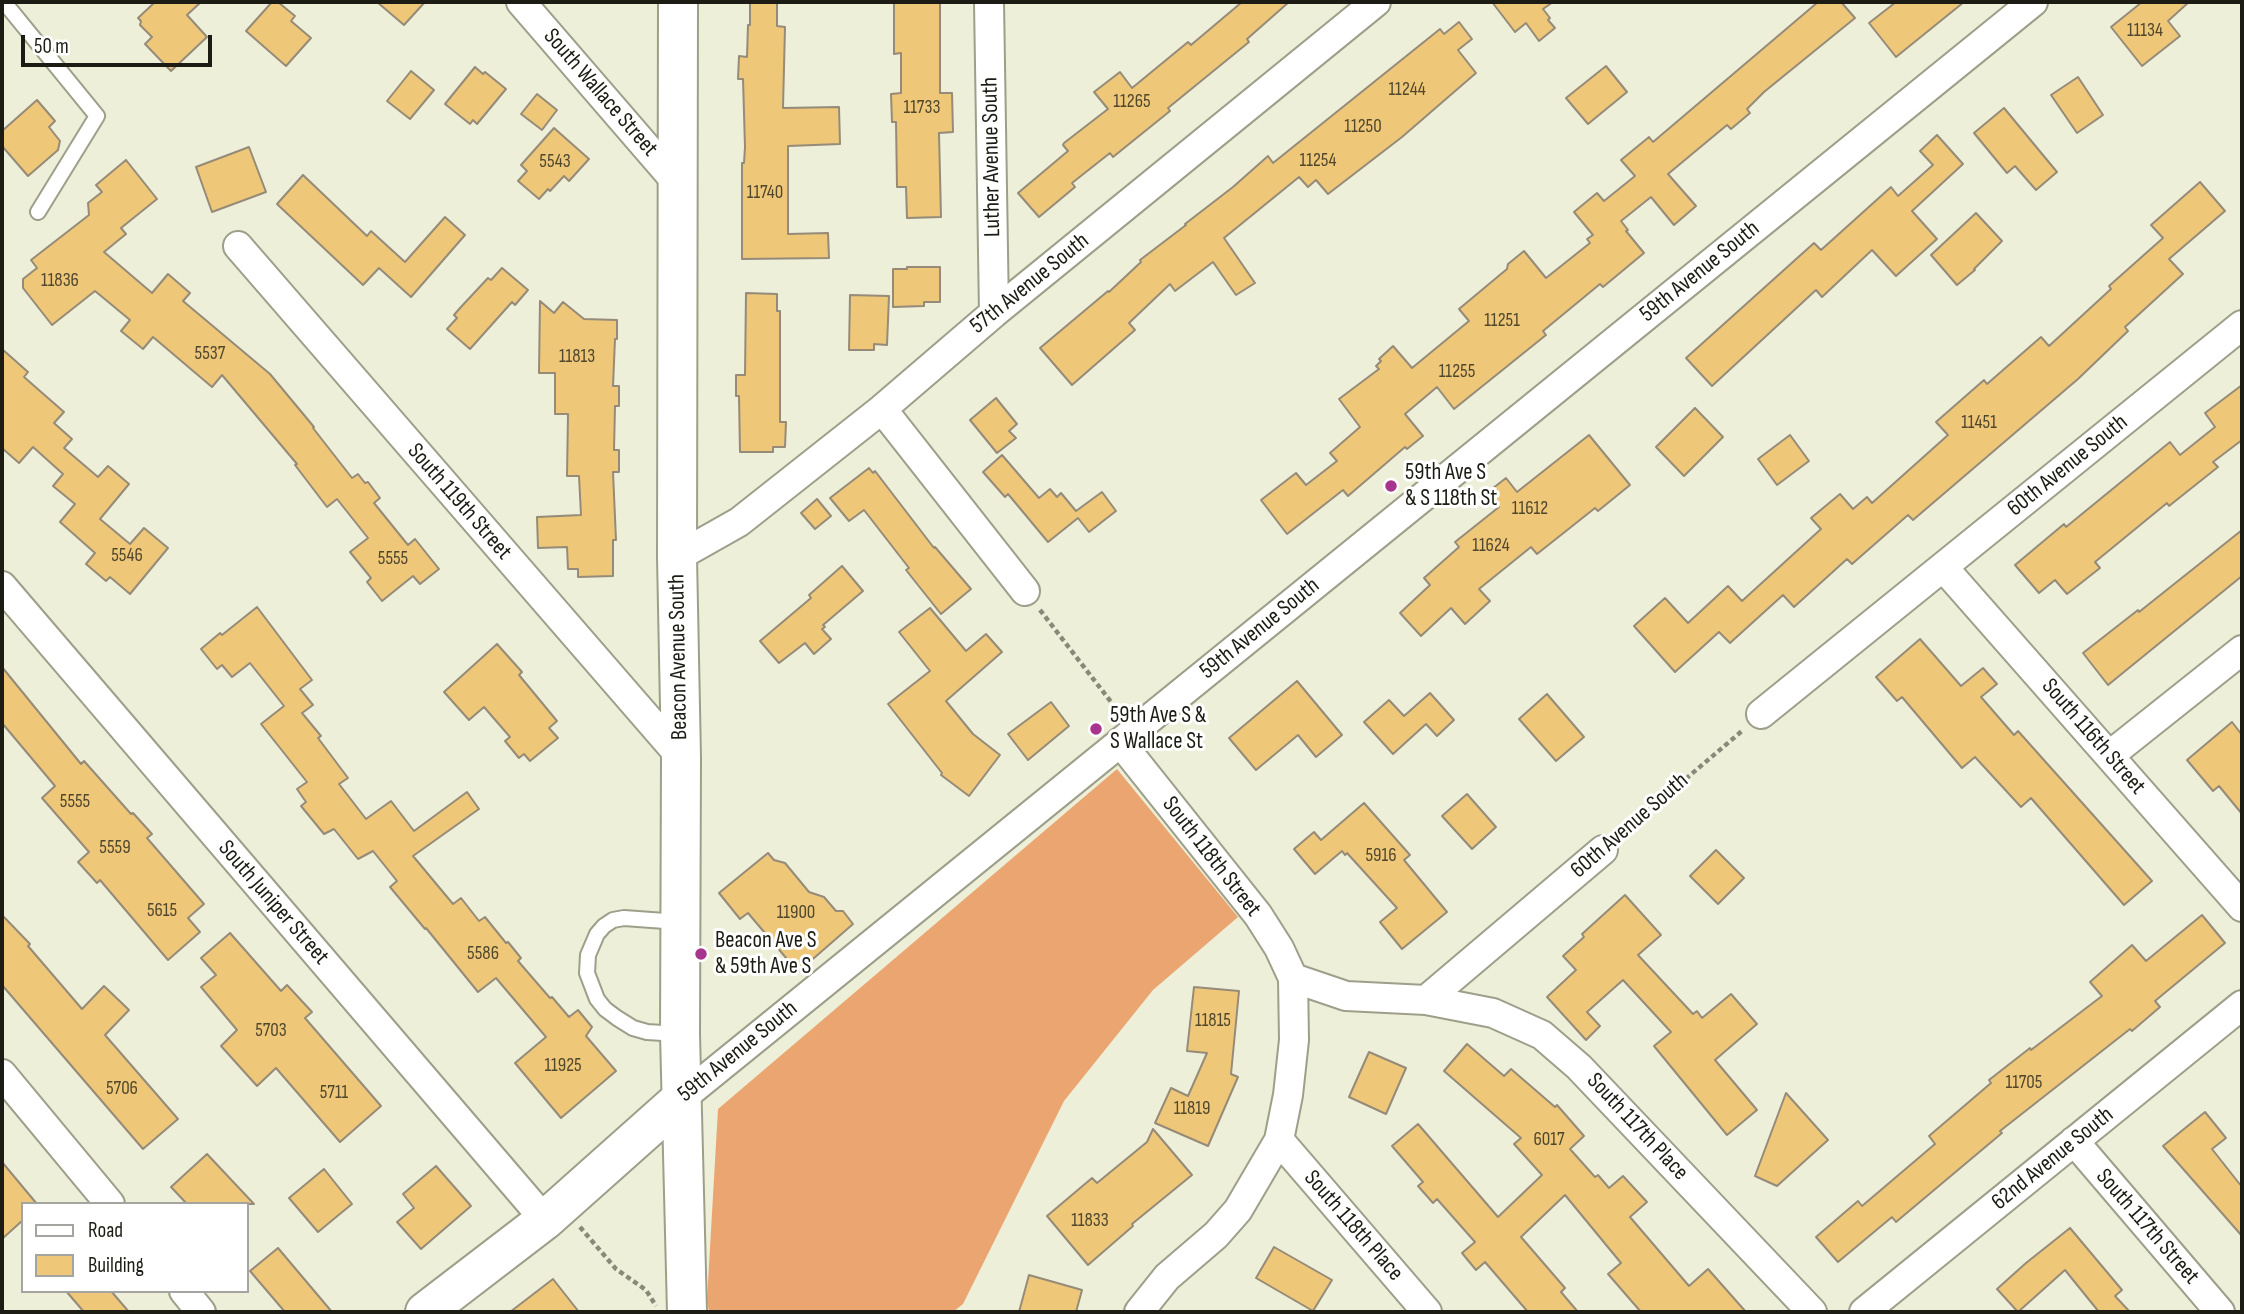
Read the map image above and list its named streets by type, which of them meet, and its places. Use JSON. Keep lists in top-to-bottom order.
{
  "streets": {
    "street": [
      "South Wallace Street",
      "Luther Avenue South",
      "59th Avenue South",
      "57th Avenue South",
      "60th Avenue South",
      "South 119th Street",
      "Beacon Avenue South",
      "South 116th Street",
      "South 118th Street",
      "South Juniper Street",
      "South 117th Place",
      "62nd Avenue South",
      "South 118th Place",
      "South 117th Street"
    ]
  },
  "crossings": [
    ["South Wallace Street", "Beacon Avenue South"],
    ["Luther Avenue South", "57th Avenue South"],
    ["59th Avenue South", "Beacon Avenue South"],
    ["59th Avenue South", "South 118th Street"],
    ["59th Avenue South", "South Juniper Street"],
    ["57th Avenue South", "Beacon Avenue South"],
    ["60th Avenue South", "South 116th Street"],
    ["60th Avenue South", "South 117th Place"],
    ["South 119th Street", "Beacon Avenue South"],
    ["62nd Avenue South", "South 117th Street"]
  ],
  "places": ["59th Ave S & S 118th St", "59th Ave S & S Wallace St", "Beacon Ave S & 59th Ave S"],
  "house_numbers": [
    "11134",
    "11244",
    "11265",
    "11733",
    "11250",
    "11254",
    "5543",
    "11740",
    "11836",
    "11251",
    "5537",
    "11813",
    "11255",
    "11451",
    "11612",
    "11624",
    "5546",
    "5555",
    "5555",
    "5559",
    "5916",
    "5615",
    "11900",
    "5586",
    "11815",
    "5703",
    "11925",
    "11705",
    "5706",
    "5711",
    "11819",
    "6017",
    "11833"
  ],
  "legend": ["Road", "Building"],
  "scale_bar": "50 m"
}
